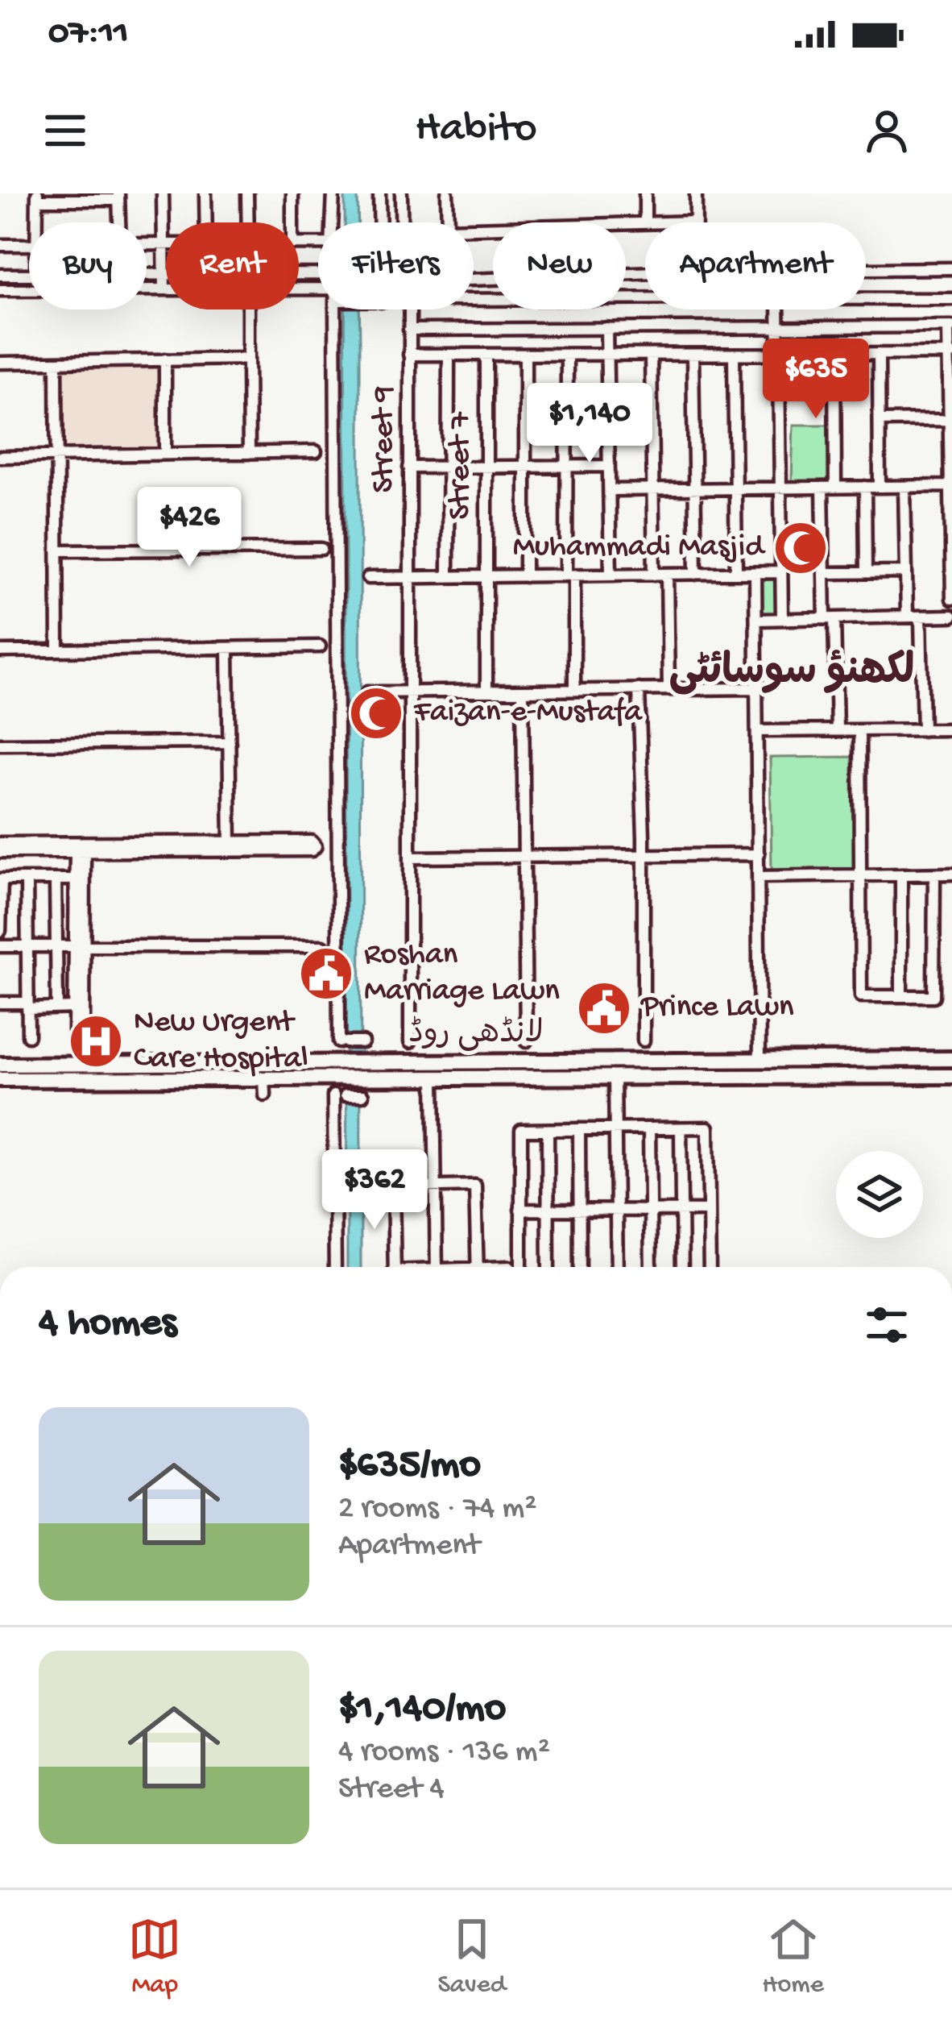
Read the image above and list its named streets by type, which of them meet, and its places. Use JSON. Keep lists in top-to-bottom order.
{
  "streets": {
    "main road": ["لانڈھی روڈ"],
    "street": ["Street 9", "Street 7"]
  },
  "districts": ["لکھنؤ سوسائٹی"],
  "places": {
    "mosque": ["Muhammadi Masjid", "Faizan-e-Mustafa"],
    "public building": ["Roshan Marriage Lawn", "Prince Lawn"],
    "hospital": ["New Urgent Care Hospital"]
  },
  "page": {
    "status": "07:11",
    "header": "Habito",
    "chip": [
      "Buy",
      "Rent",
      "Filters",
      "New",
      "Apartment"
    ],
    "price": [
      "$635",
      "$1,140",
      "$426",
      "$362"
    ],
    "heading": "4 homes",
    "list": [
      {
        "name": "$635/mo",
        "note": "2 rooms · 74 m² · Apartment"
      },
      {
        "name": "$1,140/mo",
        "note": "4 rooms · 136 m² · Street 4"
      }
    ],
    "tabs": ["Map", "Saved", "Home"]
  }
}
